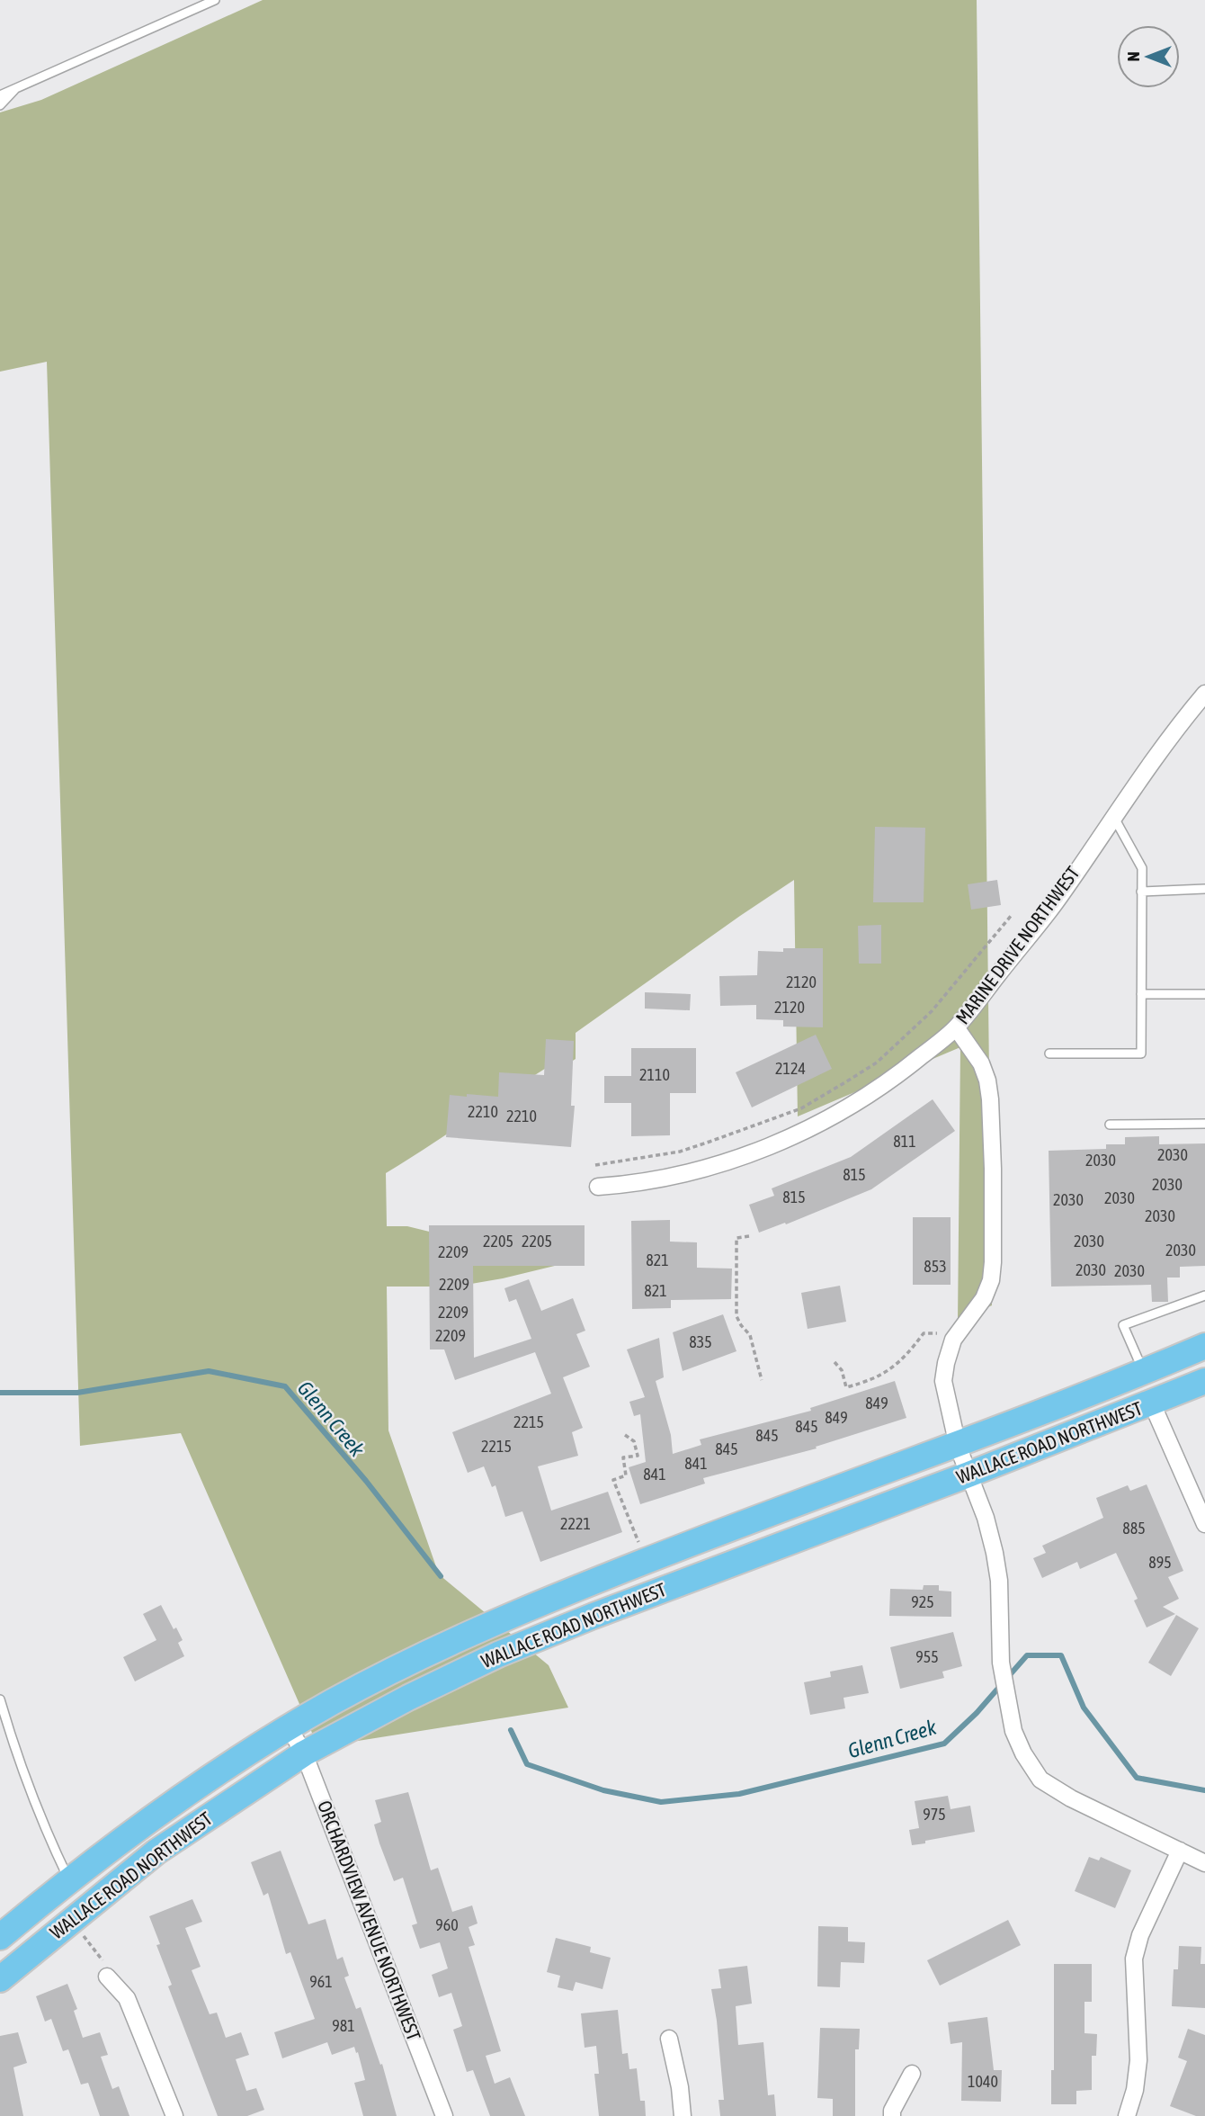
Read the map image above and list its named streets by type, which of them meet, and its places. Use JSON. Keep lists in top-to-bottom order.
{
  "streets": {
    "main road": ["WALLACE ROAD NORTHWEST"],
    "street": ["MARINE DRIVE NORTHWEST", "ORCHARDVIEW AVENUE NORTHWEST"]
  },
  "crossings": [
    ["WALLACE ROAD NORTHWEST", "ORCHARDVIEW AVENUE NORTHWEST"]
  ],
  "water": ["Glenn Creek"],
  "house_numbers": [
    "2120",
    "2120",
    "2124",
    "2110",
    "2210",
    "2210",
    "811",
    "2030",
    "2030",
    "815",
    "2030",
    "815",
    "2030",
    "2030",
    "2030",
    "2205",
    "2205",
    "2030",
    "2030",
    "2209",
    "821",
    "853",
    "2030",
    "2030",
    "2209",
    "821",
    "2209",
    "2209",
    "835",
    "849",
    "849",
    "2215",
    "845",
    "845",
    "2215",
    "845",
    "841",
    "841",
    "2221",
    "885",
    "895",
    "925",
    "955",
    "975",
    "960",
    "961",
    "981",
    "1040"
  ],
  "north": "left"
}
